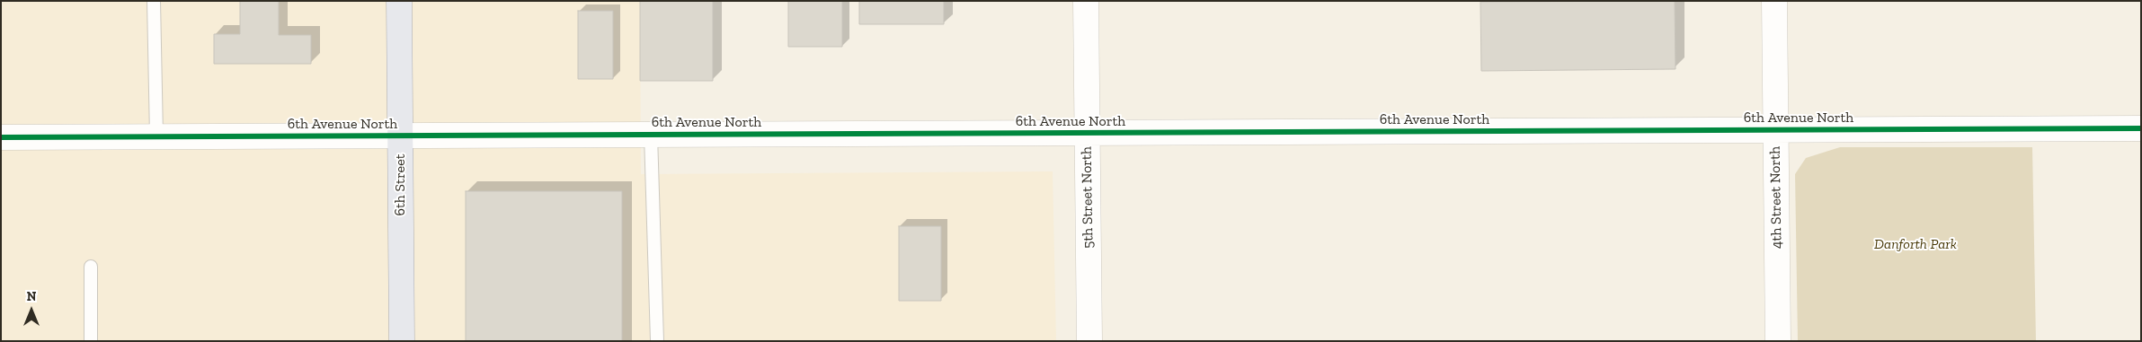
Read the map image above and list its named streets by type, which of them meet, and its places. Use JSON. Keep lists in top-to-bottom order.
{
  "streets": {
    "main road": ["6th Street"],
    "street": ["6th Avenue North", "5th Street North", "4th Street North"]
  },
  "crossings": [
    ["6th Avenue North", "6th Street"],
    ["6th Avenue North", "5th Street North"],
    ["6th Avenue North", "4th Street North"]
  ],
  "parks": ["Danforth Park"],
  "north": "top"
}
